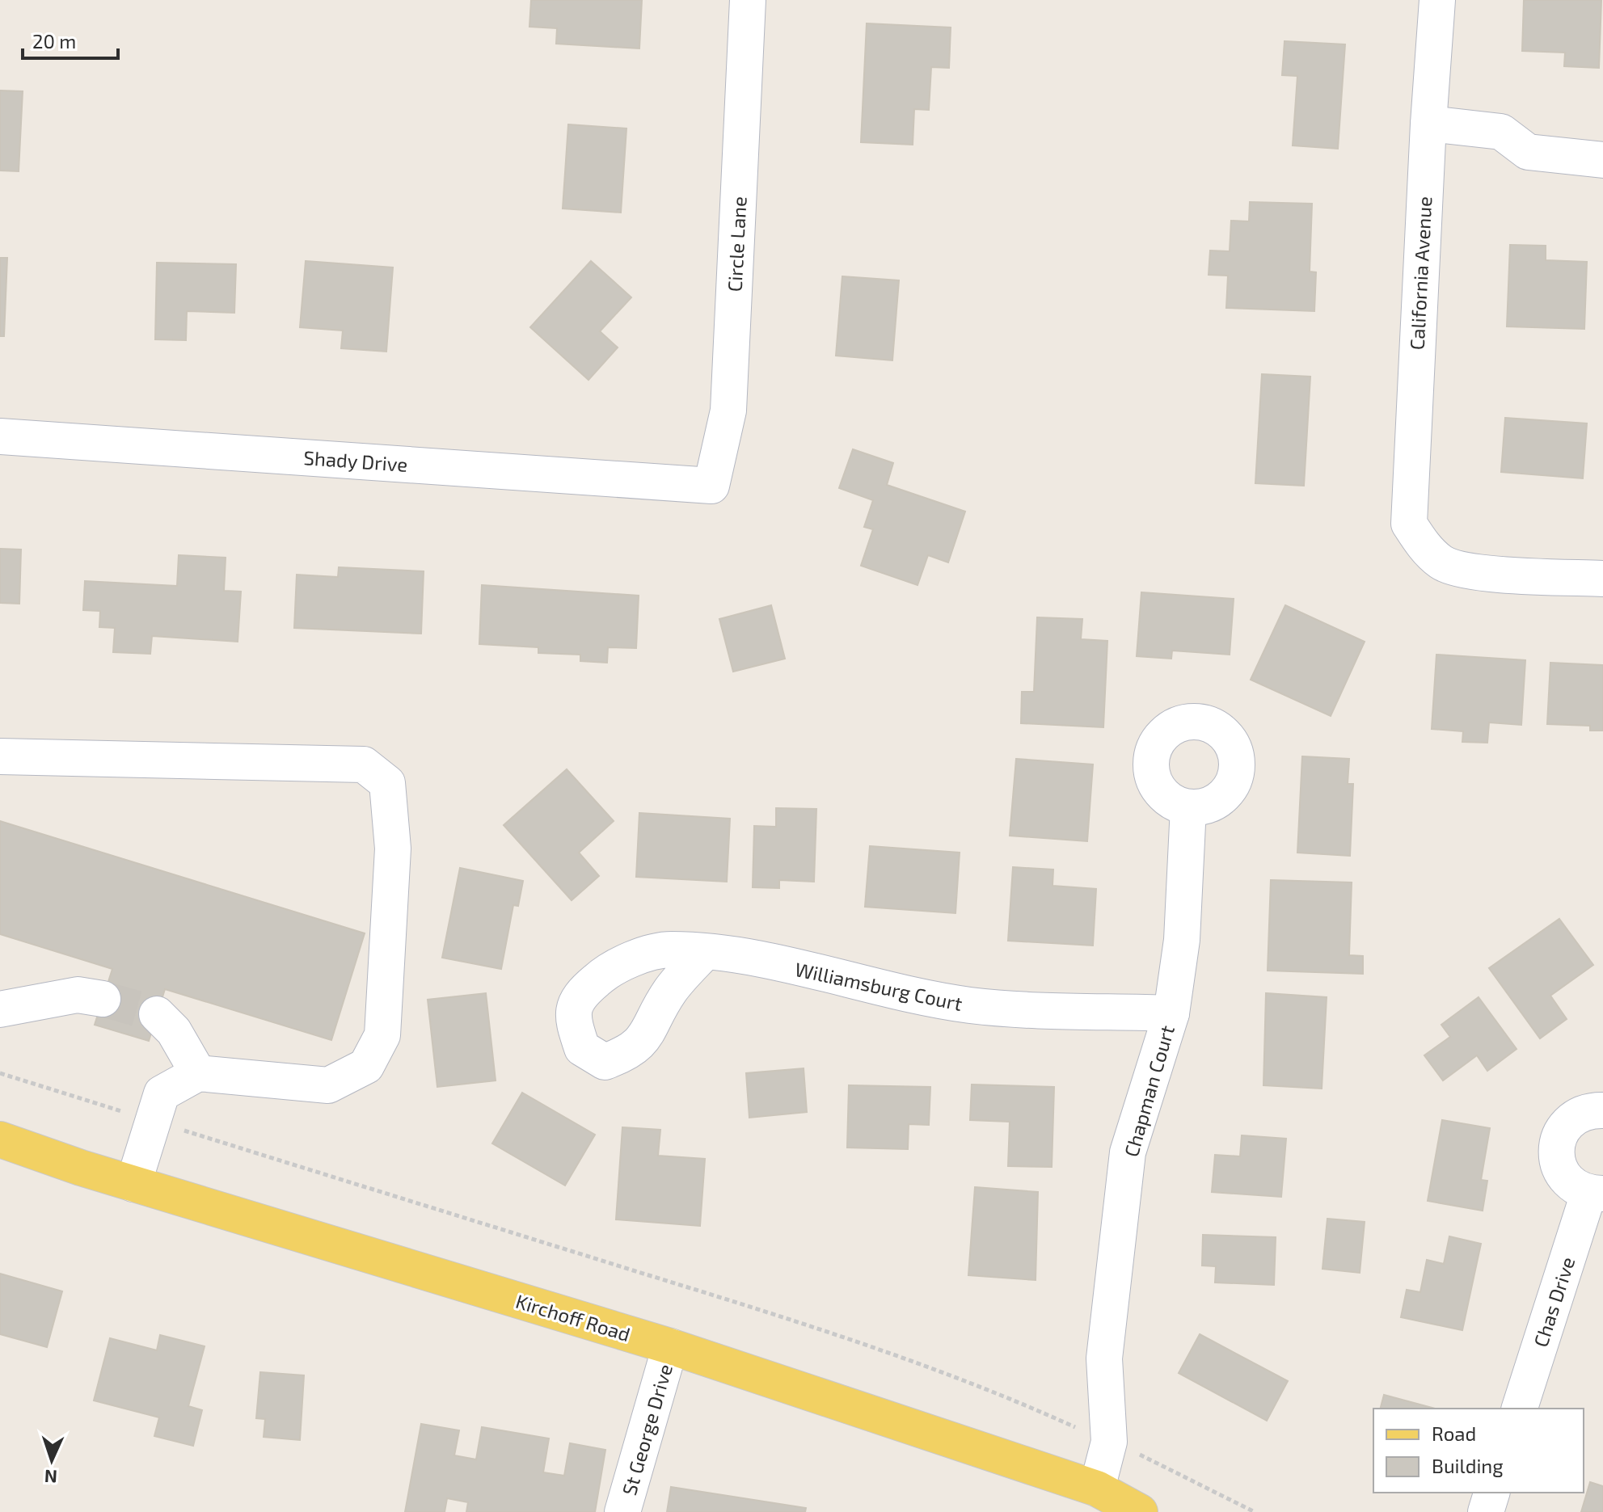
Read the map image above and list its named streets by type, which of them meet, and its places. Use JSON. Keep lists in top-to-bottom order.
{
  "streets": {
    "main road": ["Kirchoff Road"],
    "street": [
      "Circle Lane",
      "California Avenue",
      "Shady Drive",
      "Williamsburg Court",
      "Chapman Court",
      "Chas Drive",
      "St George Drive"
    ]
  },
  "crossings": [
    ["Circle Lane", "Shady Drive"],
    ["Williamsburg Court", "Chapman Court"],
    ["Chapman Court", "Kirchoff Road"],
    ["Kirchoff Road", "St George Drive"]
  ],
  "legend": ["Road", "Building"],
  "scale_bar": "20 m",
  "north": "bottom"
}
